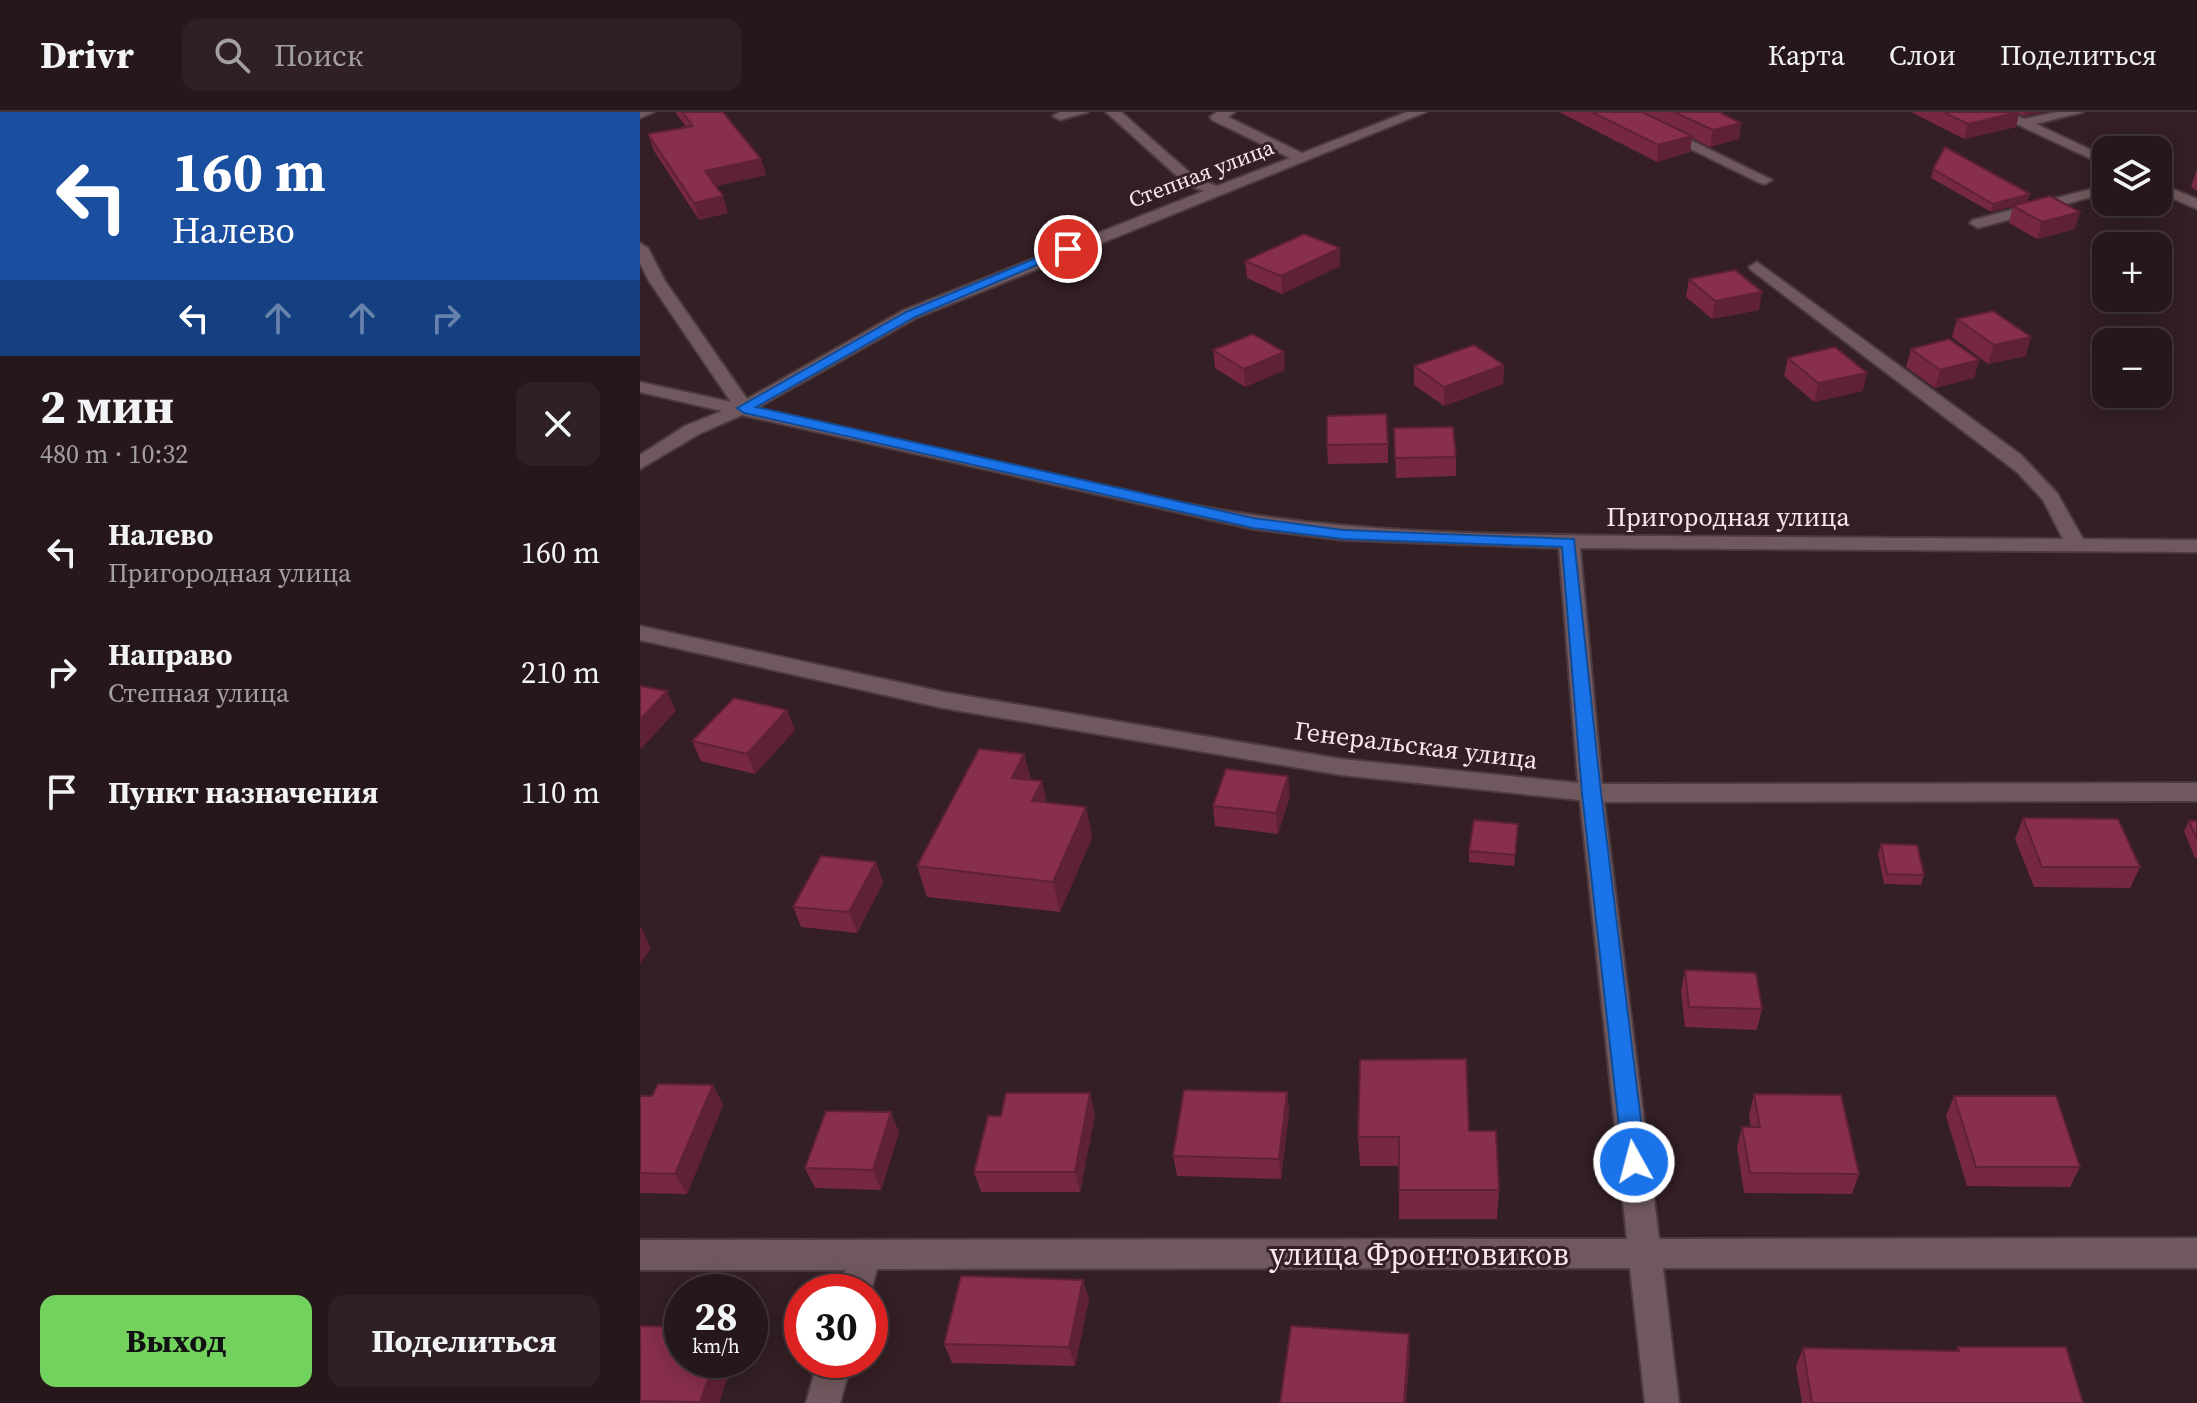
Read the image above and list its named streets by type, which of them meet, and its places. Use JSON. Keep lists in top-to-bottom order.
{
  "streets": {
    "street": [
      "Степная улица",
      "Пригородная улица",
      "Генеральская улица",
      "улица Фронтовиков"
    ]
  },
  "crossings": [
    ["Степная улица", "Пригородная улица"]
  ],
  "page": {
    "header": "Drivr",
    "search": "Поиск",
    "nav": ["Карта", "Слои", "Поделиться"],
    "turn": ["160 m", "Налево"],
    "map_buttons": ["+", "−"],
    "heading": ["2 мин", "480 m · 10:32"],
    "list": [
      {
        "name": "Налево",
        "note": "Пригородная улица",
        "value": "160 m"
      },
      {
        "name": "Направо",
        "note": "Степная улица",
        "value": "210 m"
      },
      {
        "name": "Пункт назначения",
        "value": "110 m"
      }
    ],
    "speed": "28 km/h",
    "limit": "30",
    "buttons": ["Выход", "Поделиться"]
  }
}
